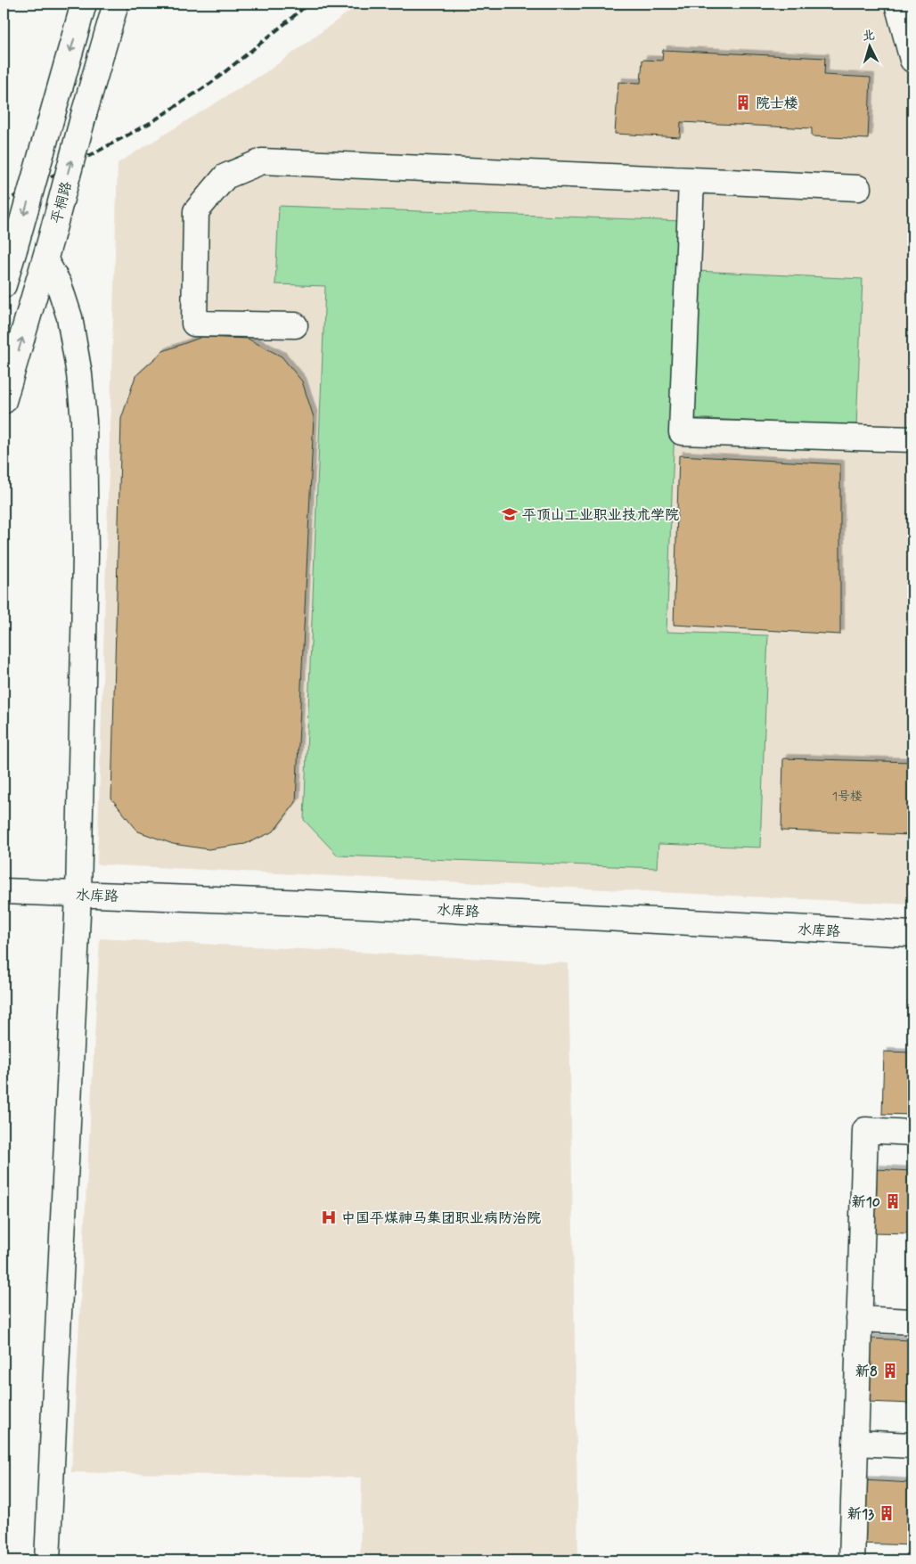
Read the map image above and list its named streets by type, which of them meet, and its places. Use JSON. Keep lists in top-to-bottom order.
{
  "streets": {
    "street": ["平桐路", "水库路"]
  },
  "places": {
    "building": [
      "院士楼",
      "新10",
      "新8",
      "新13"
    ],
    "school or university": ["平顶山工业职业技术学院"],
    "hospital": ["中国平煤神马集团职业病防治院"]
  },
  "house_numbers": ["1号楼"],
  "north": "top"
}
